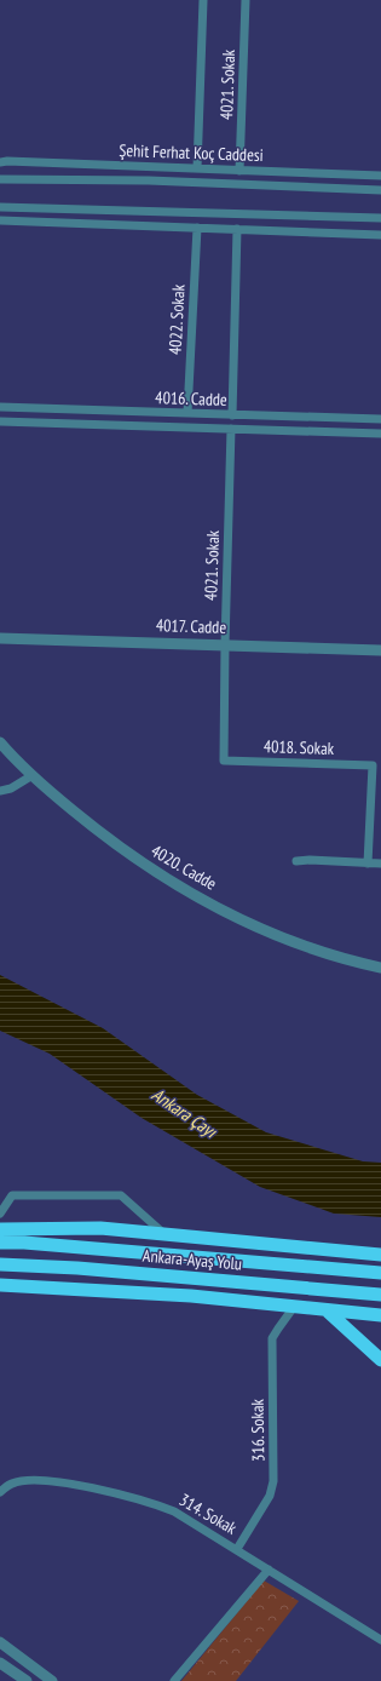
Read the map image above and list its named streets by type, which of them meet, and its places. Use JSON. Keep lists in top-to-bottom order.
{
  "streets": {
    "highway": ["Ankara-Ayaş Yolu"],
    "street": [
      "4021. Sokak",
      "Şehit Ferhat Koç Caddesi",
      "4022. Sokak",
      "4016. Cadde",
      "4017. Cadde",
      "4018. Sokak",
      "4020. Cadde",
      "316. Sokak",
      "314. Sokak"
    ]
  },
  "crossings": [
    ["4021. Sokak", "Şehit Ferhat Koç Caddesi"],
    ["4021. Sokak", "4016. Cadde"],
    ["4021. Sokak", "4017. Cadde"],
    ["4021. Sokak", "4018. Sokak"],
    ["4022. Sokak", "4016. Cadde"],
    ["316. Sokak", "314. Sokak"]
  ],
  "water": ["Ankara Çayı"]
}
